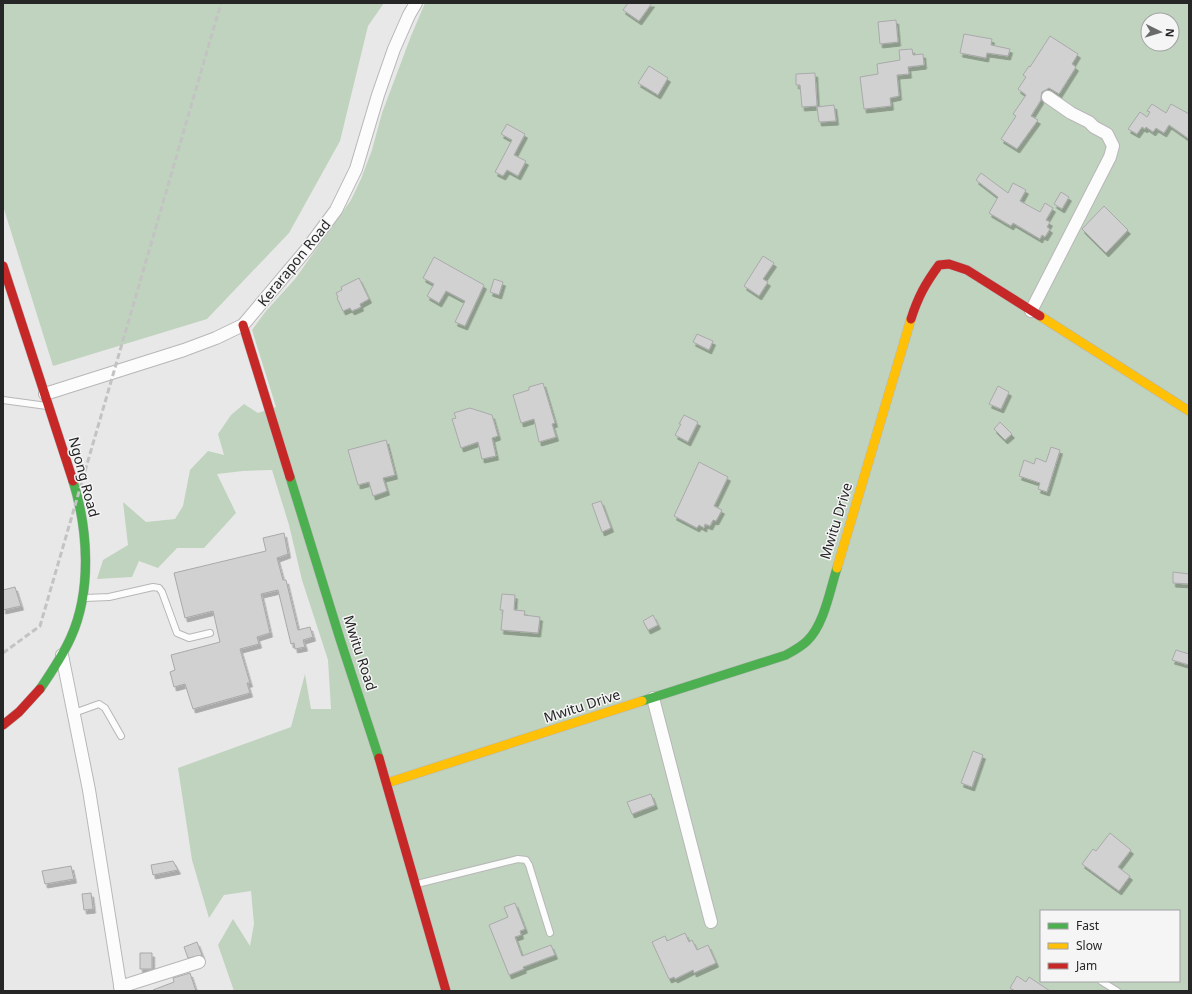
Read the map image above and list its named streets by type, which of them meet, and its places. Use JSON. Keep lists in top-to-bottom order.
{
  "streets": {
    "street": [
      "Kerarapon Road",
      "Ngong Road",
      "Mwitu Drive",
      "Mwitu Road"
    ]
  },
  "crossings": [
    ["Kerarapon Road", "Ngong Road"],
    ["Kerarapon Road", "Mwitu Road"],
    ["Mwitu Drive", "Mwitu Road"]
  ],
  "legend": ["Fast", "Slow", "Jam"],
  "north": "right"
}
